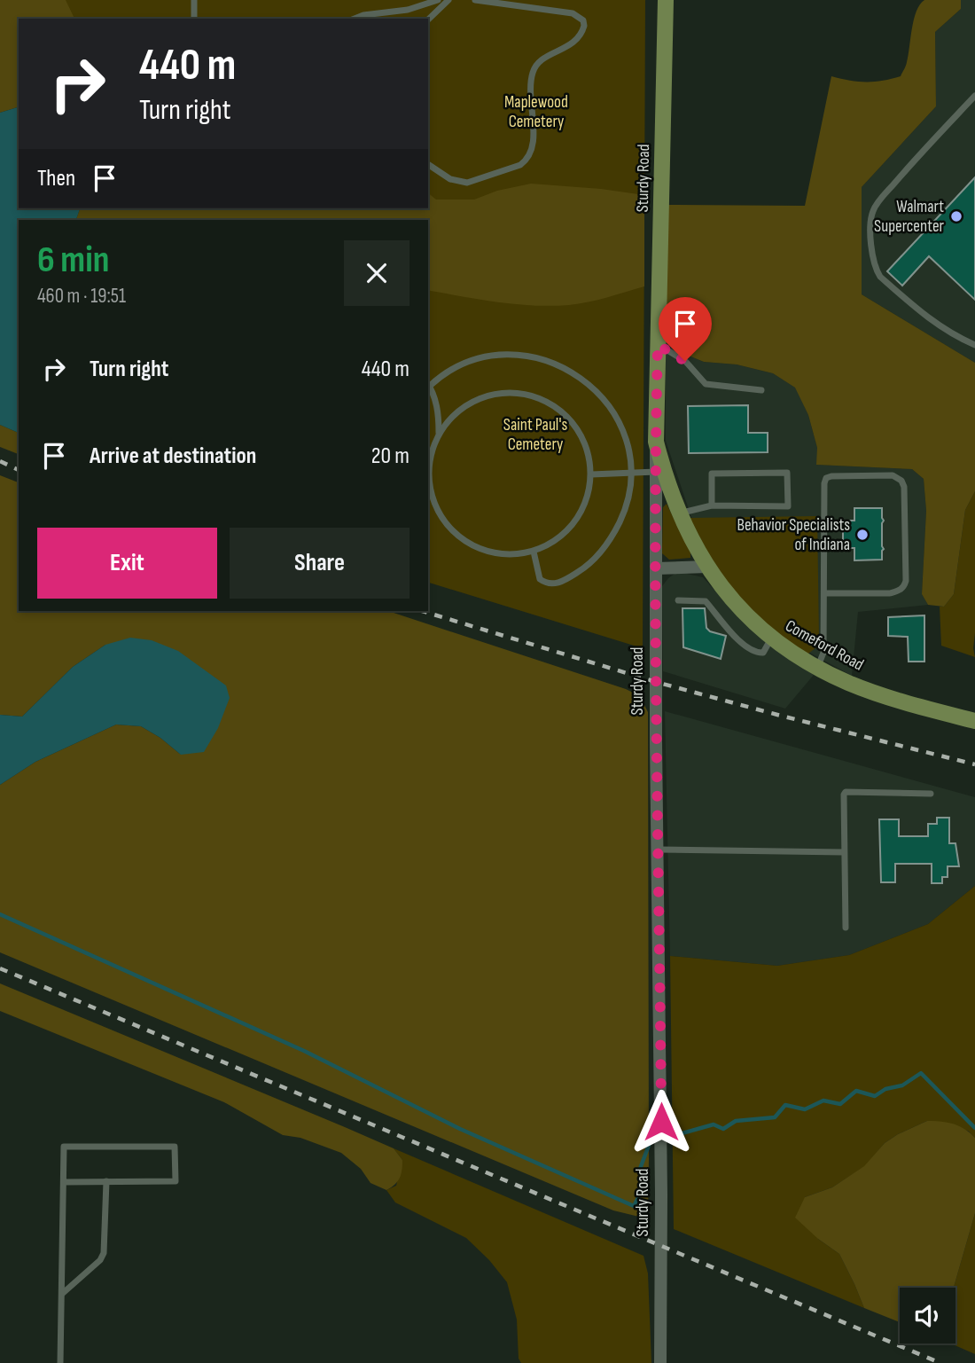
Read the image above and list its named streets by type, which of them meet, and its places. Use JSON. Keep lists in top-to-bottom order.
{
  "streets": {
    "street": ["Sturdy Road", "Comeford Road"]
  },
  "crossings": [
    ["Sturdy Road", "Comeford Road"]
  ],
  "parks": ["Maplewood Cemetery", "Saint Paul's Cemetery"],
  "places": ["Walmart Supercenter", "Behavior Specialists of Indiana"],
  "page": {
    "turn": ["440 m", "Turn right"],
    "then": "Then",
    "heading": ["6 min", "460 m · 19:51"],
    "list": [
      {
        "name": "Turn right",
        "value": "440 m"
      },
      {
        "name": "Arrive at destination",
        "value": "20 m"
      }
    ],
    "buttons": ["Exit", "Share"]
  }
}
